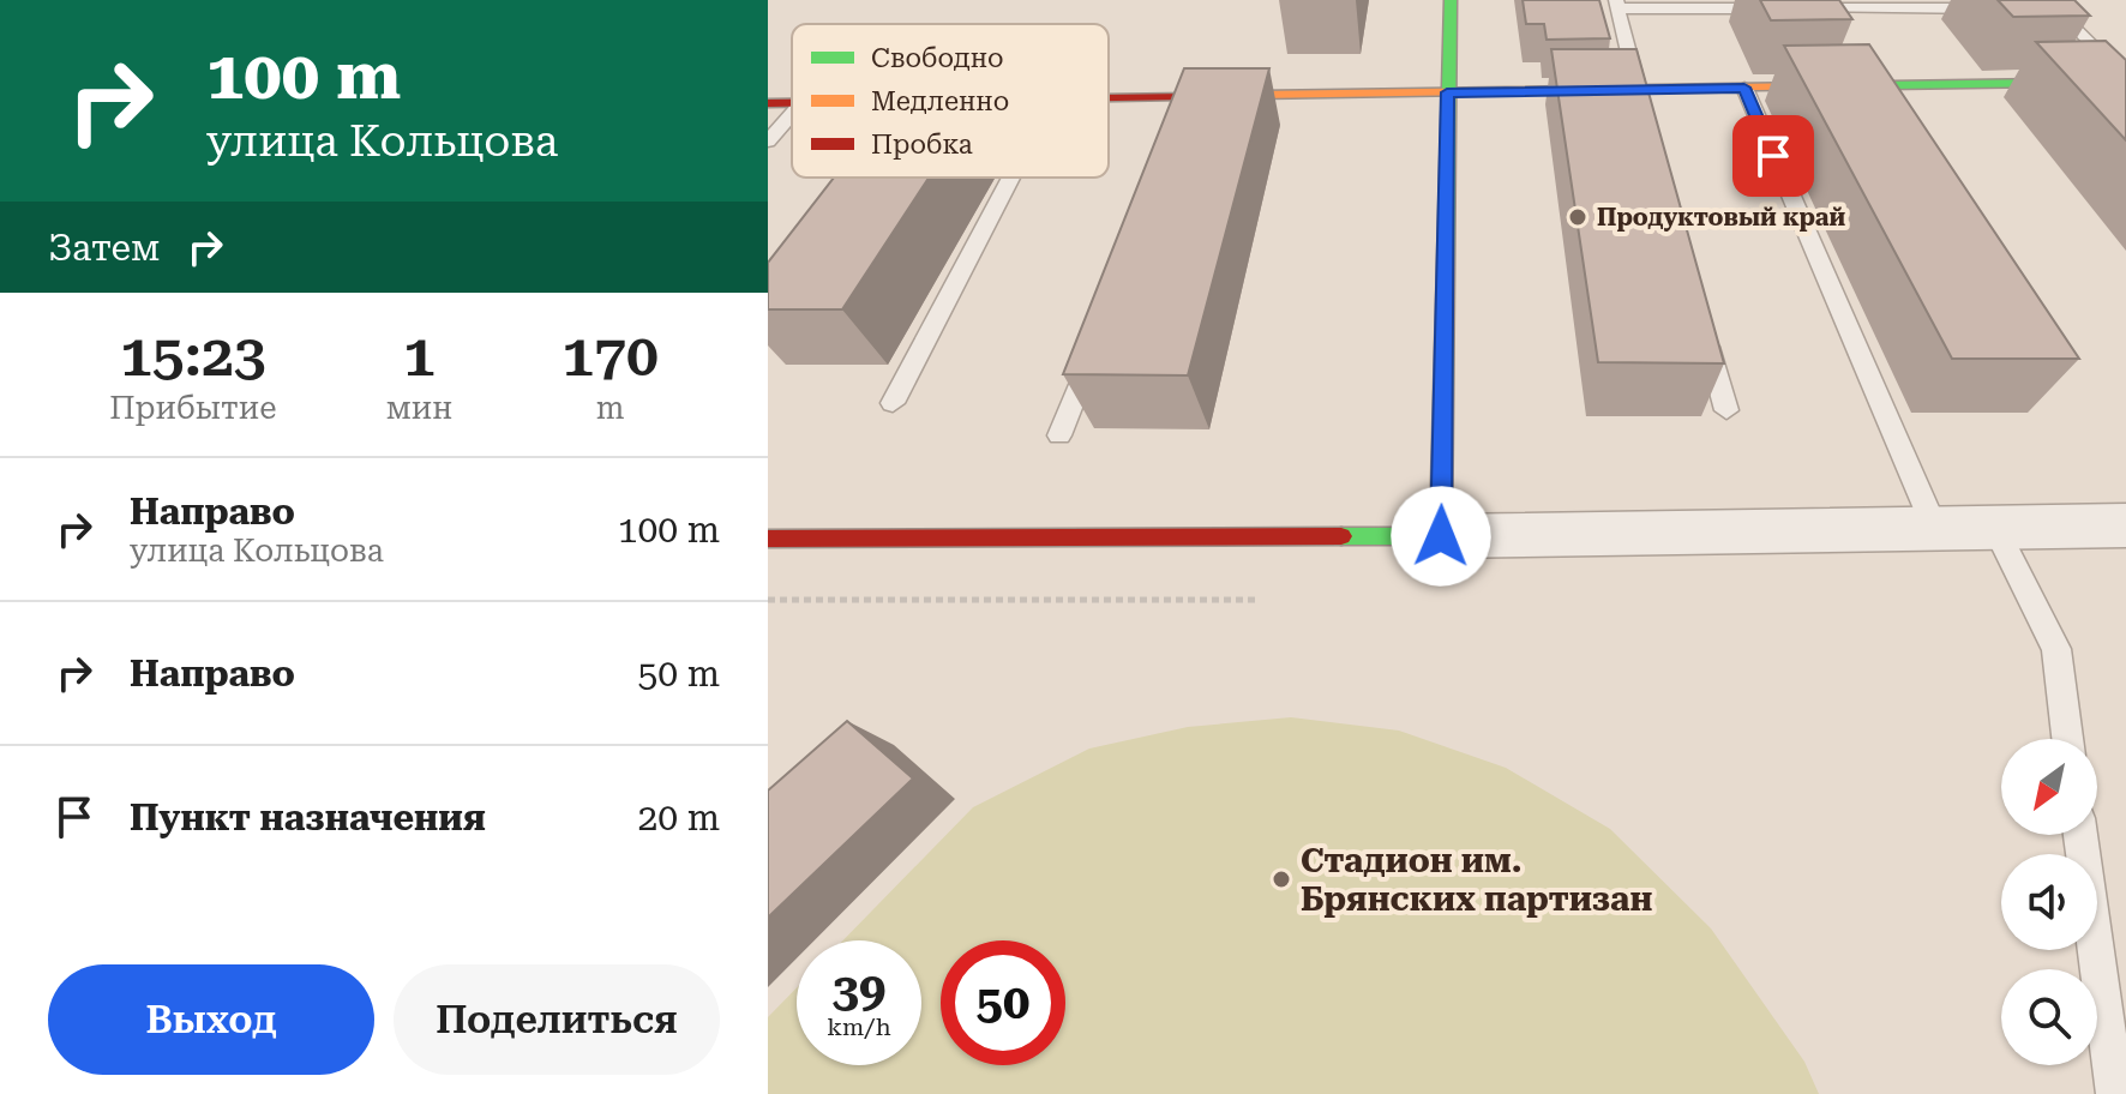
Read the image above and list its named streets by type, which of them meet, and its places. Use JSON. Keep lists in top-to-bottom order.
{
  "places": ["Продуктовый край", "Стадион им. Брянских партизан"],
  "legend": ["Свободно", "Медленно", "Пробка"],
  "north": "bottom left",
  "page": {
    "turn": ["100 m", "улица Кольцова"],
    "then": "Затем",
    "eta": [
      "15:23",
      "Прибытие",
      "1",
      "мин",
      "170",
      "m"
    ],
    "list": [
      {
        "name": "Направо",
        "note": "улица Кольцова",
        "value": "100 m"
      },
      {
        "name": "Направо",
        "value": "50 m"
      },
      {
        "name": "Пункт назначения",
        "value": "20 m"
      }
    ],
    "speed": "39 km/h",
    "limit": "50",
    "buttons": ["Выход", "Поделиться"]
  }
}
